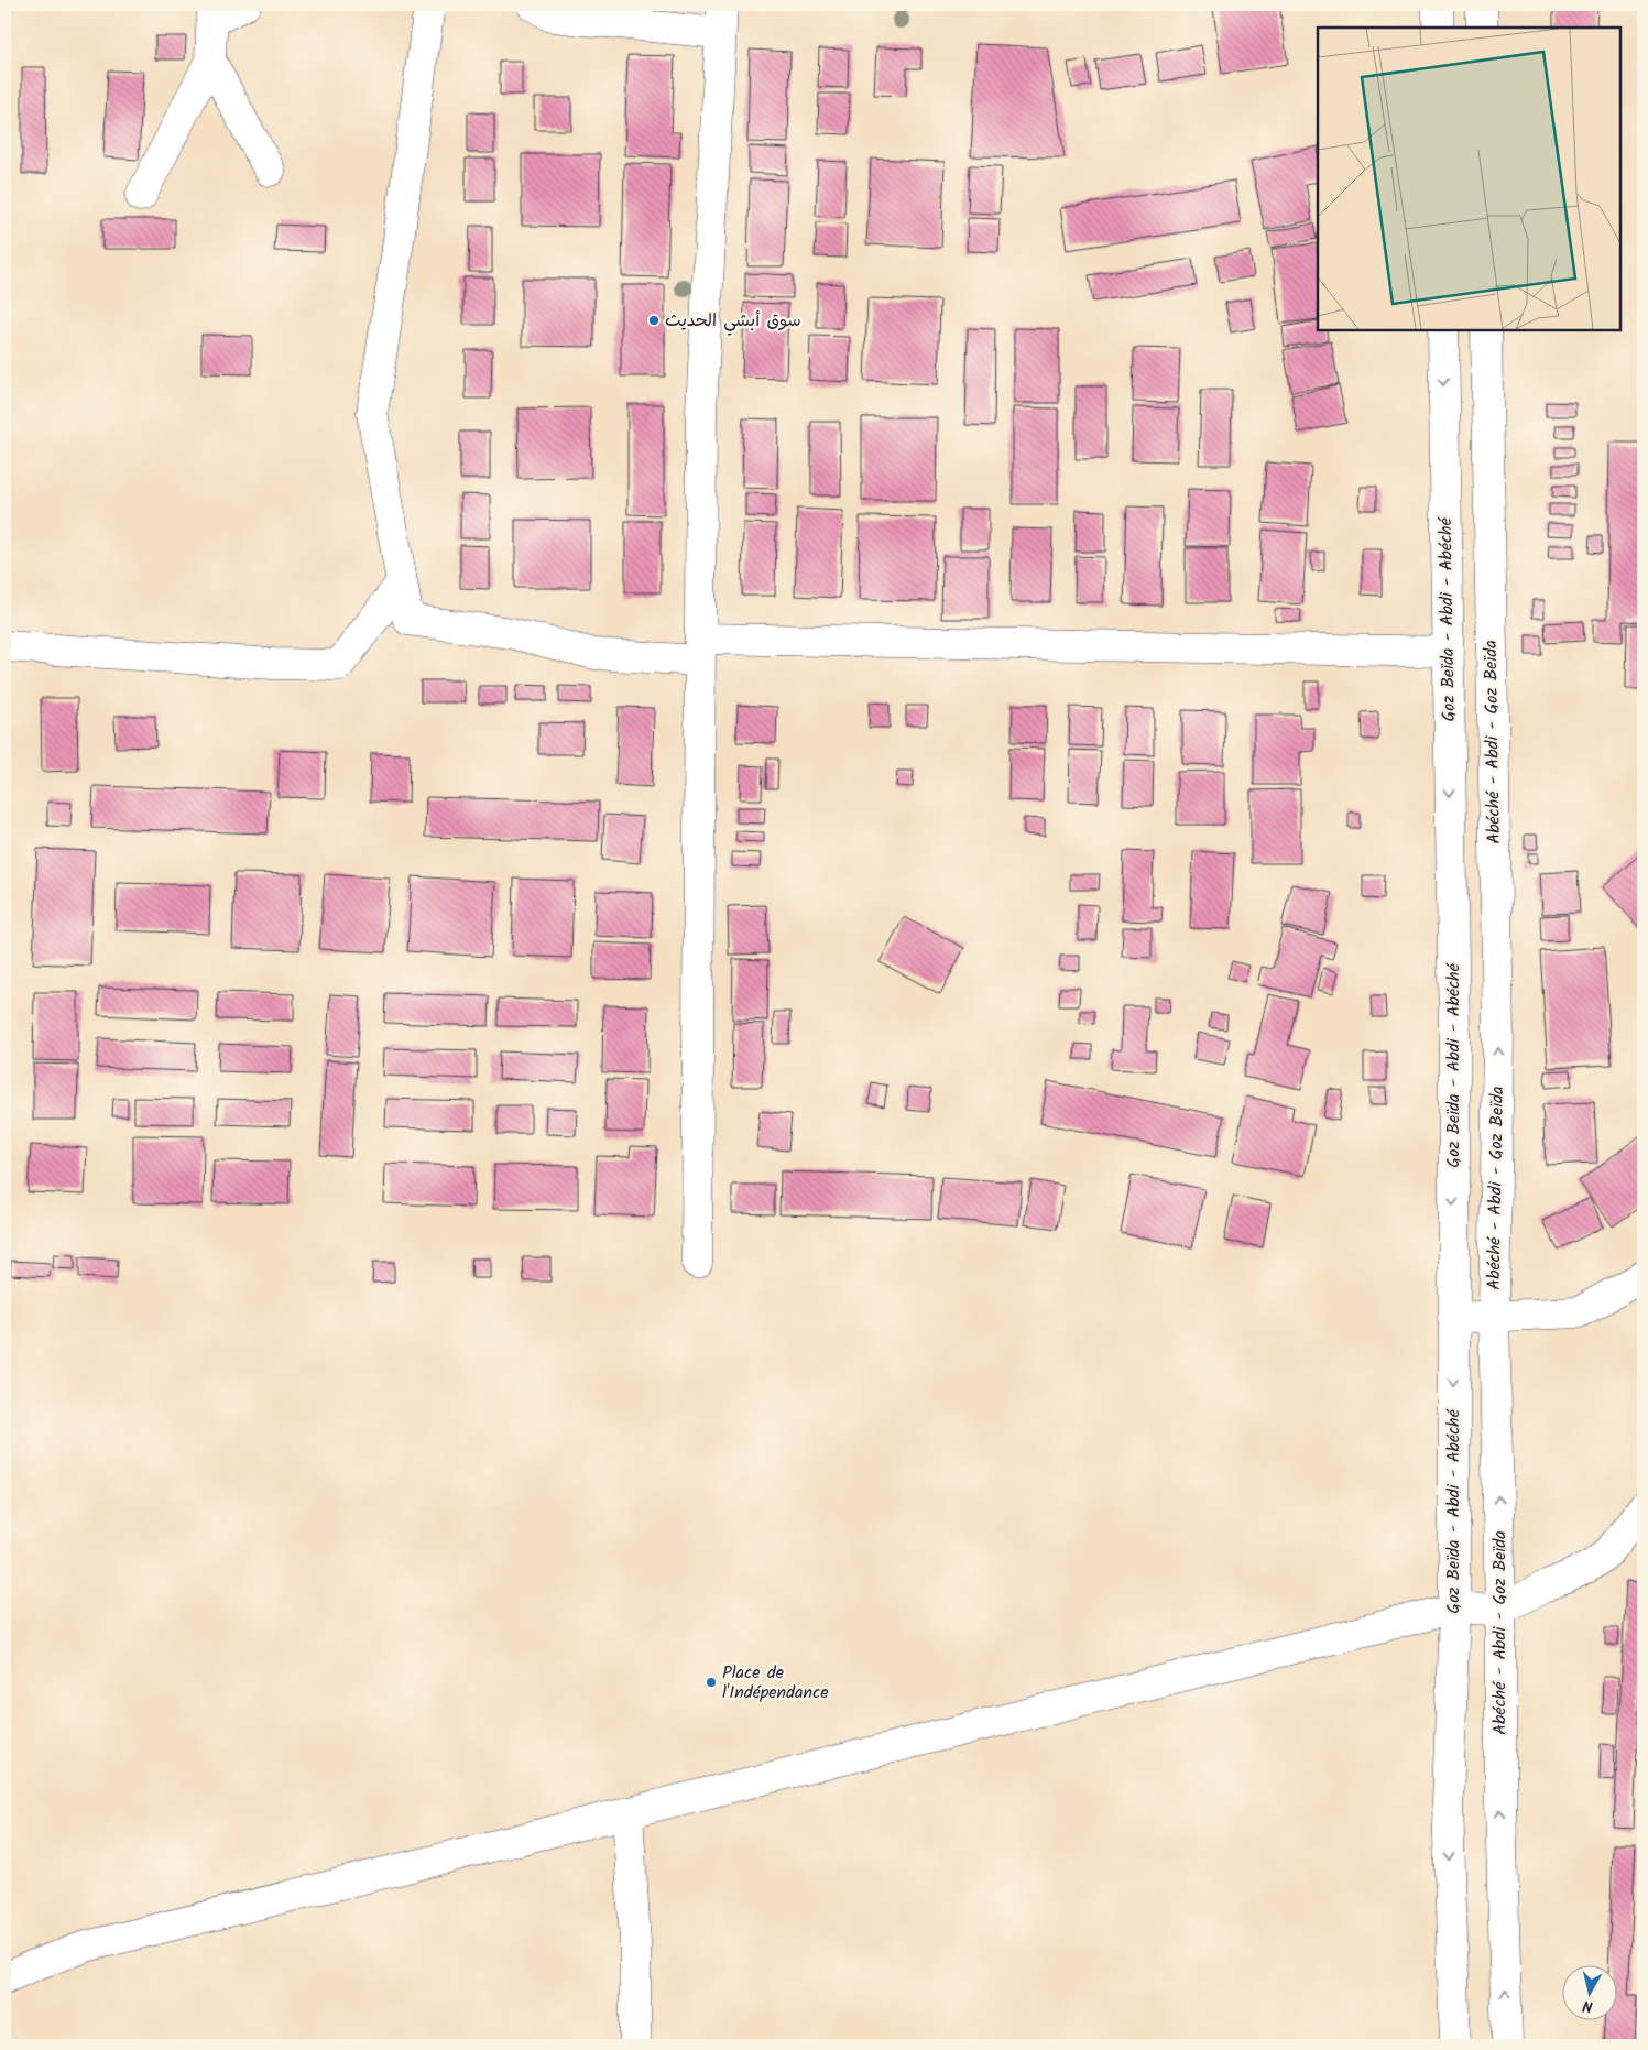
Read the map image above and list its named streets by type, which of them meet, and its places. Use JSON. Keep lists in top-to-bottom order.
{
  "streets": {
    "street": ["Goz Beïda - Abdi - Abéché", "Abéché - Abdi - Goz Beïda"]
  },
  "one_way": ["Goz Beïda - Abdi - Abéché", "Abéché - Abdi - Goz Beïda"],
  "places": ["سوق أبشي الحديث", "Place de l'Indépendance"],
  "north": "bottom"
}
